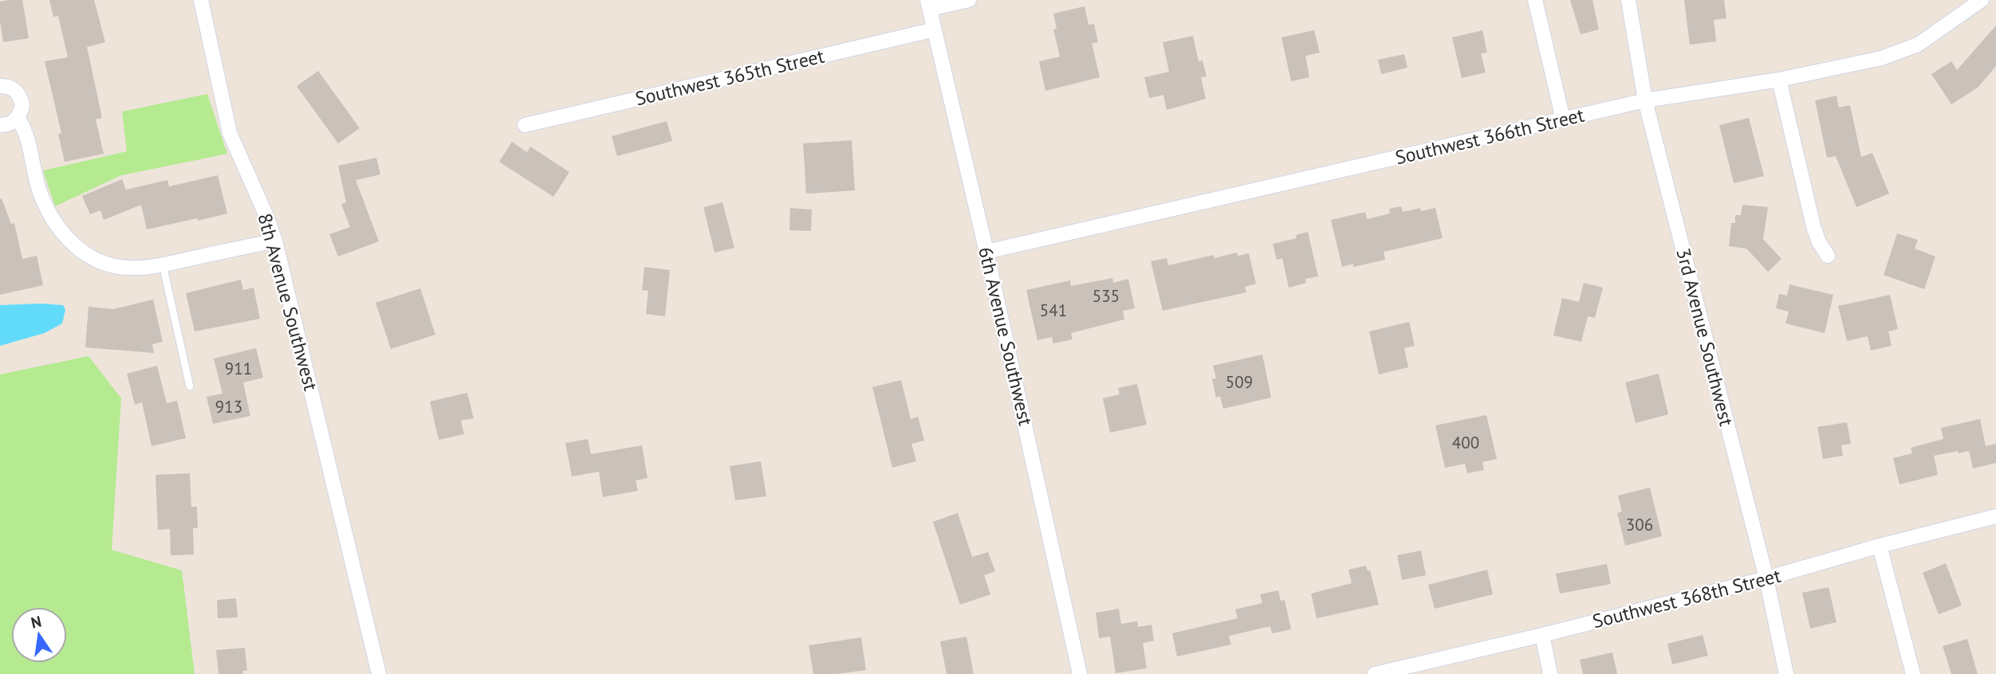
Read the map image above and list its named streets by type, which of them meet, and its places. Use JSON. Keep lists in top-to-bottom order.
{
  "streets": {
    "street": [
      "Southwest 365th Street",
      "Southwest 366th Street",
      "8th Avenue Southwest",
      "6th Avenue Southwest",
      "3rd Avenue Southwest",
      "Southwest 368th Street"
    ]
  },
  "crossings": [
    ["Southwest 365th Street", "6th Avenue Southwest"],
    ["Southwest 366th Street", "6th Avenue Southwest"],
    ["Southwest 366th Street", "3rd Avenue Southwest"],
    ["3rd Avenue Southwest", "Southwest 368th Street"]
  ],
  "house_numbers": [
    "535",
    "541",
    "911",
    "509",
    "913",
    "400",
    "306"
  ],
  "north": "top"
}
